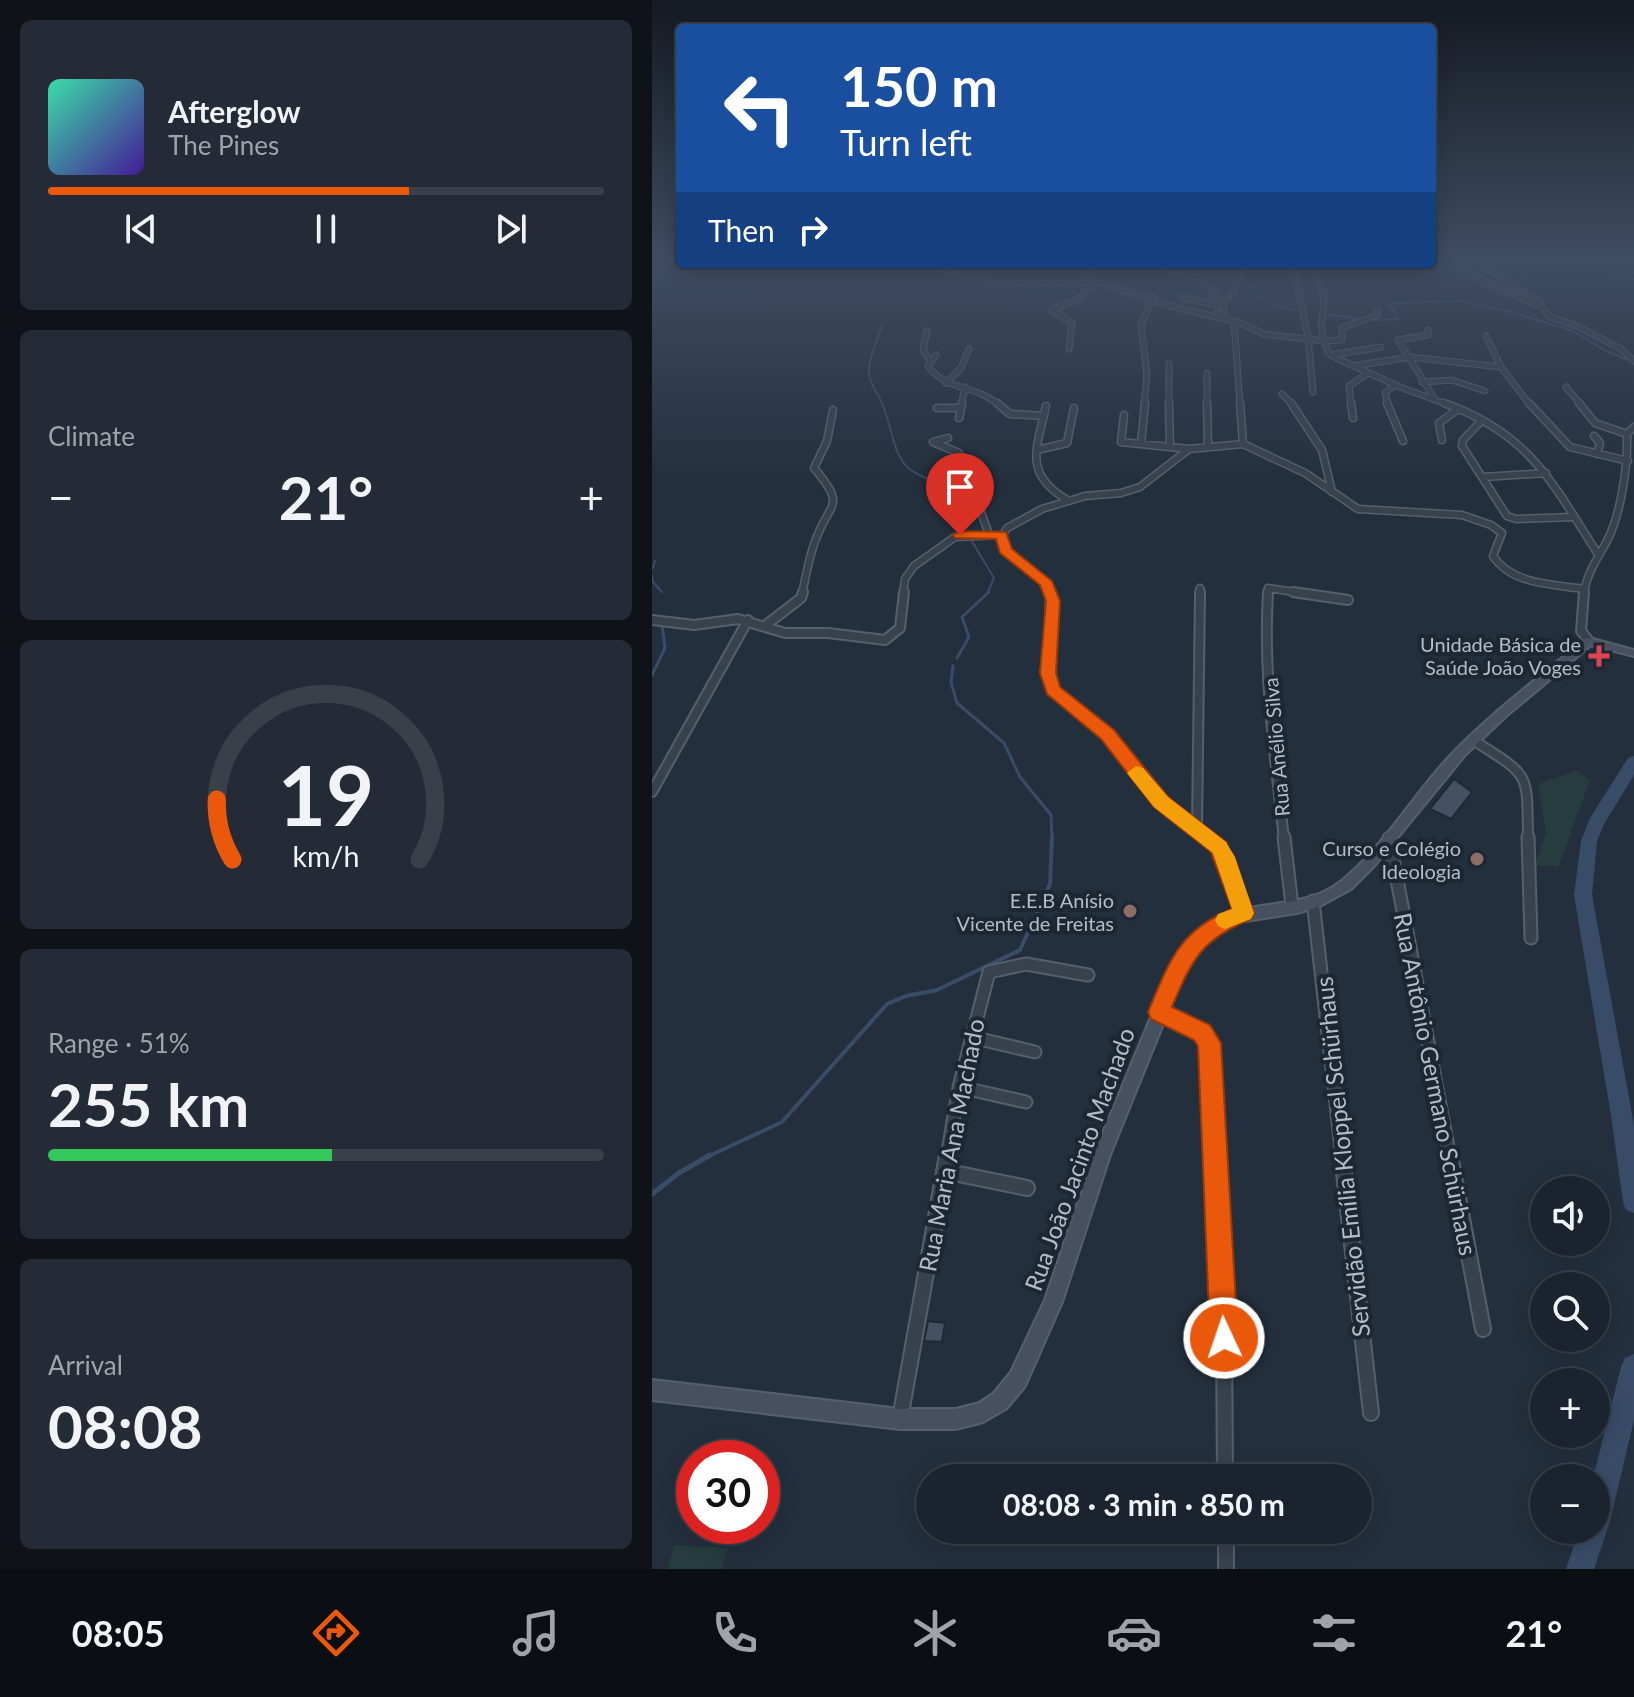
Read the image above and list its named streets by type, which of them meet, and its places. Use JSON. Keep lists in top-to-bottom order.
{
  "streets": {
    "main road": ["Rua João Jacinto Machado"],
    "street": [
      "Rua Anélio Silva",
      "Rua Antônio Germano Schürhaus",
      "Rua Maria Ana Machado",
      "Servidão Emília Kloppel Schürhaus"
    ]
  },
  "crossings": [
    ["Rua Anélio Silva", "Rua João Jacinto Machado"],
    ["Rua Antônio Germano Schürhaus", "Rua João Jacinto Machado"],
    ["Rua Maria Ana Machado", "Rua João Jacinto Machado"],
    ["Servidão Emília Kloppel Schürhaus", "Rua João Jacinto Machado"]
  ],
  "places": {
    "health": ["Unidade Básica de Saúde João Voges"],
    "other": ["Curso e Colégio Ideologia", "E.E.B Anísio Vicente de Freitas"]
  },
  "page": {
    "turn": ["150 m", "Turn left"],
    "song": ["Afterglow", "The Pines"],
    "then": "Then",
    "tile": [
      "Climate",
      ["Range · 51%", "255 km"],
      ["Arrival", "08:08"]
    ],
    "heat": ["−", "21°", "+"],
    "map_buttons": ["+", "−"],
    "limit": "30",
    "trip": "08:08 · 3 min · 850 m",
    "tabs": ["08:05", "21°"],
    "gauge": ["19", "km/h"]
  }
}
